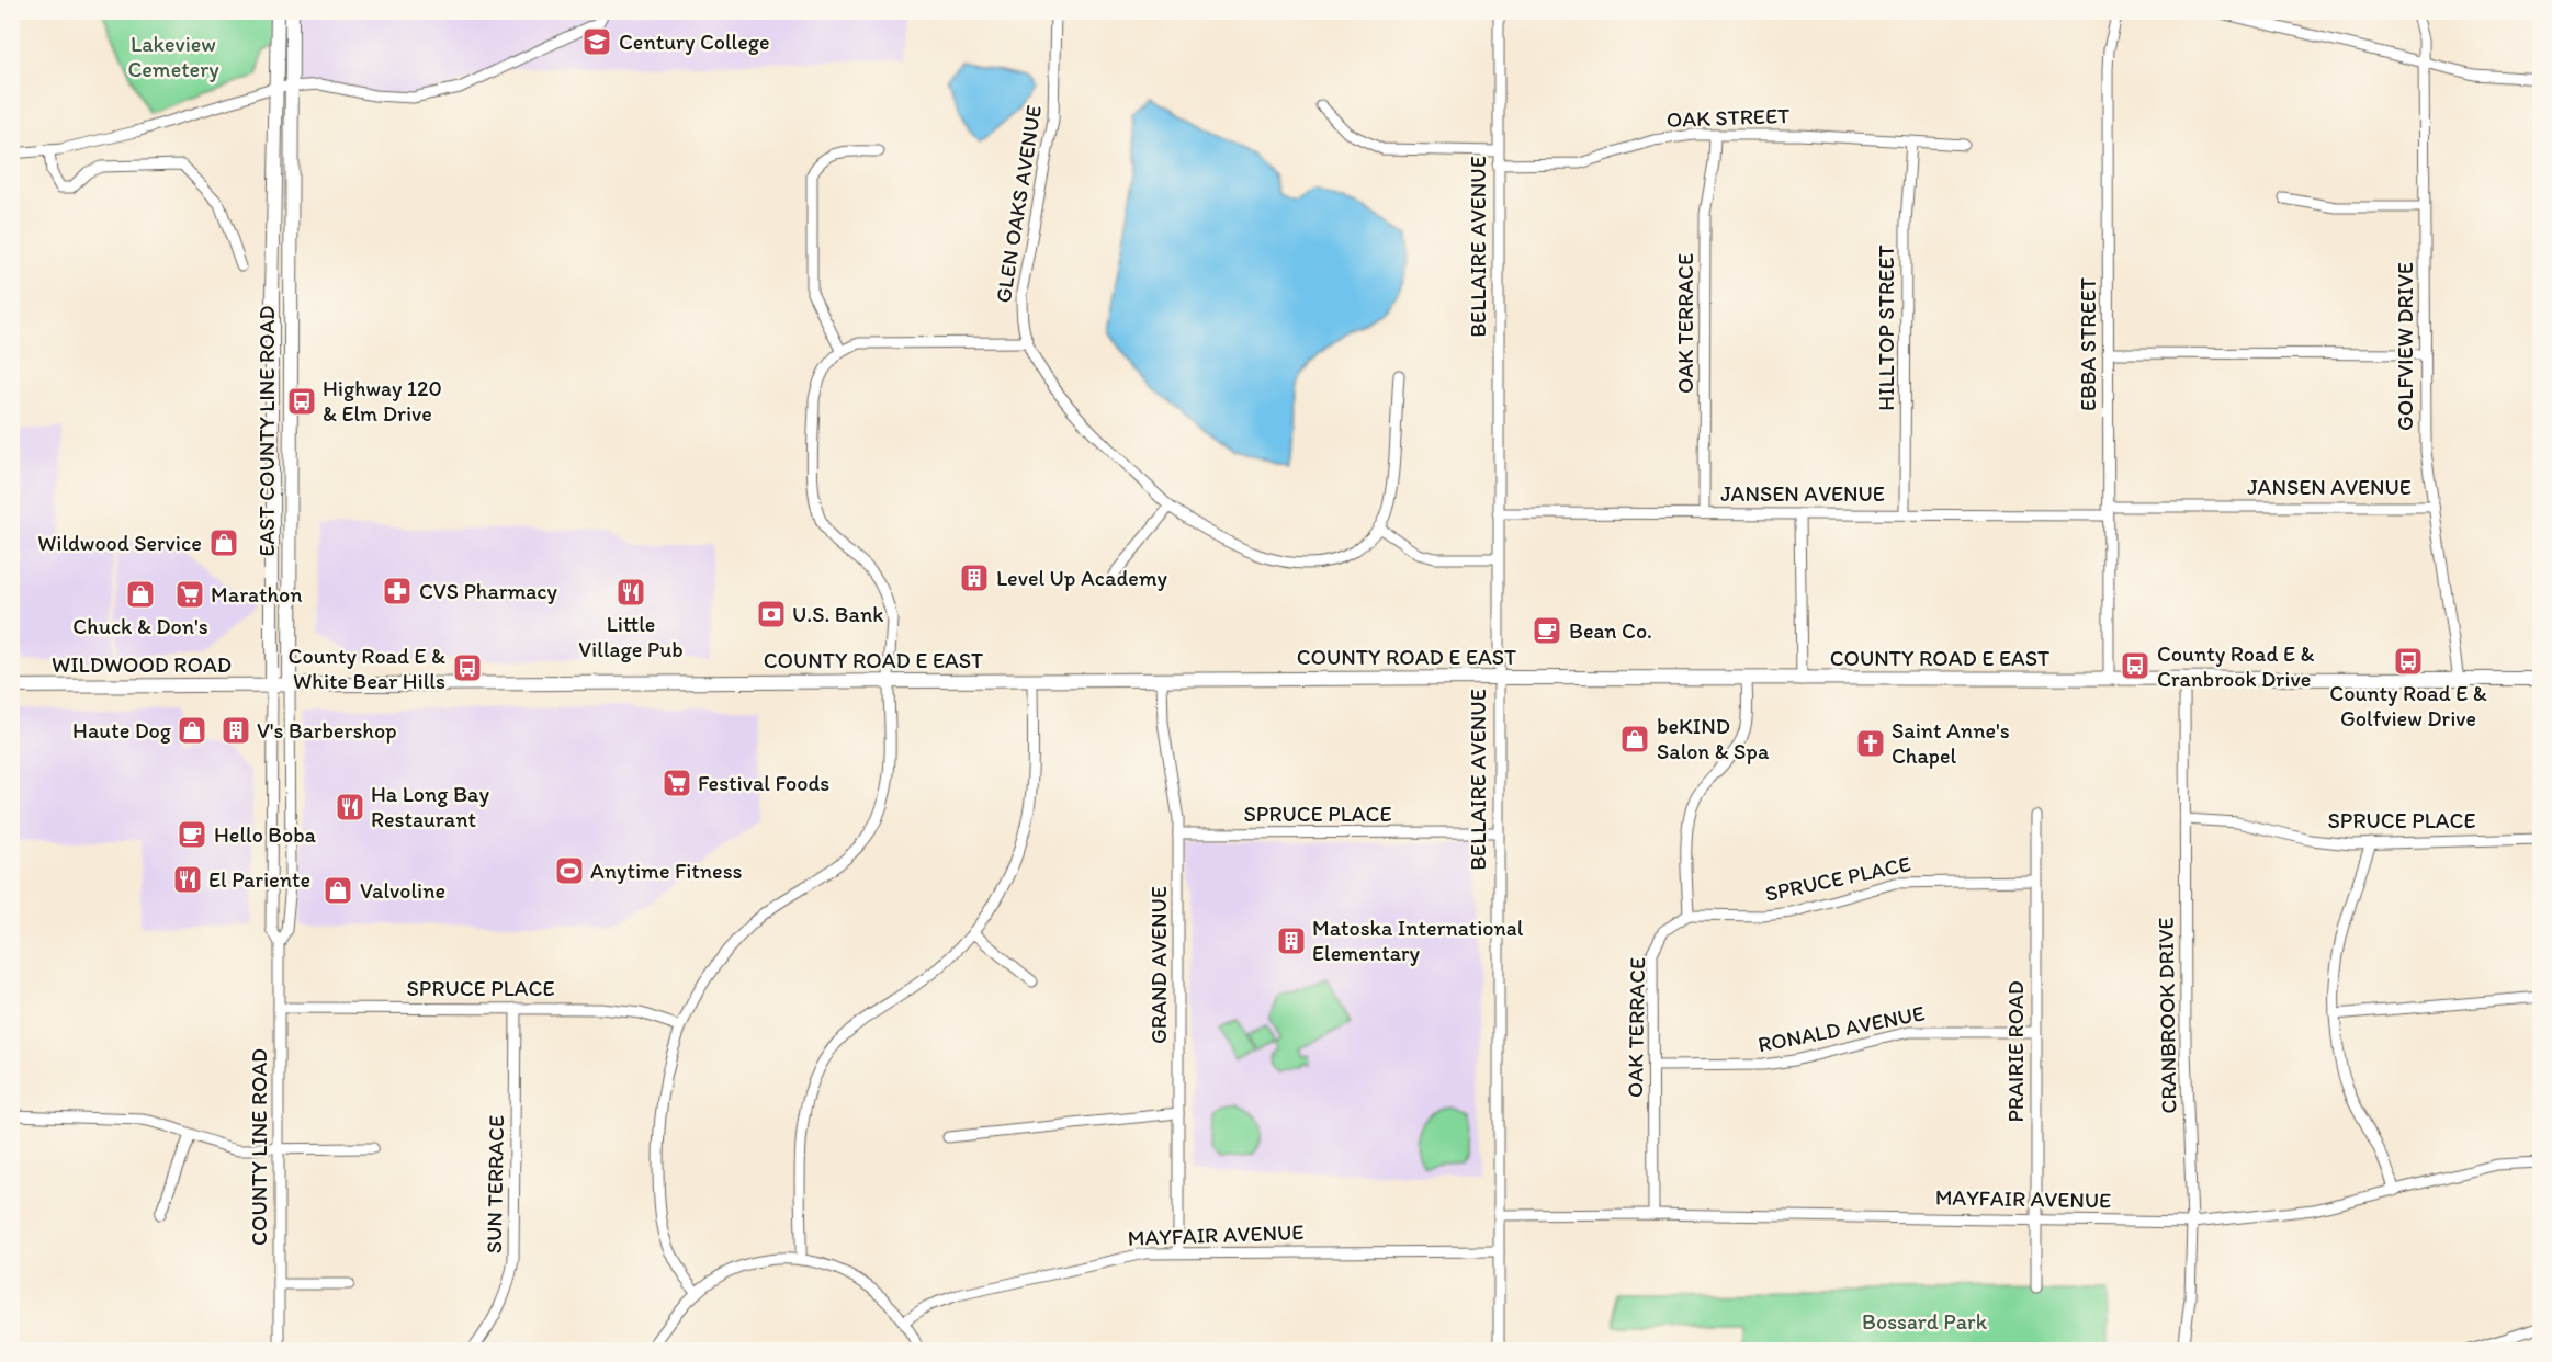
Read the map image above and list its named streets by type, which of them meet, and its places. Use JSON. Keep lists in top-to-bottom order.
{
  "streets": {
    "main road": ["EAST COUNTY LINE ROAD", "COUNTY ROAD E EAST", "WILDWOOD ROAD"],
    "street": [
      "OAK STREET",
      "GLEN OAKS AVENUE",
      "BELLAIRE AVENUE",
      "OAK TERRACE",
      "HILLTOP STREET",
      "EBBA STREET",
      "GOLFVIEW DRIVE",
      "JANSEN AVENUE",
      "SPRUCE PLACE",
      "GRAND AVENUE",
      "CRANBROOK DRIVE",
      "RONALD AVENUE",
      "PRAIRIE ROAD",
      "COUNTY LINE ROAD",
      "SUN TERRACE",
      "MAYFAIR AVENUE"
    ]
  },
  "crossings": [
    ["OAK STREET", "BELLAIRE AVENUE"],
    ["OAK STREET", "OAK TERRACE"],
    ["OAK STREET", "HILLTOP STREET"],
    ["BELLAIRE AVENUE", "JANSEN AVENUE"],
    ["BELLAIRE AVENUE", "COUNTY ROAD E EAST"],
    ["BELLAIRE AVENUE", "SPRUCE PLACE"],
    ["BELLAIRE AVENUE", "MAYFAIR AVENUE"],
    ["OAK TERRACE", "JANSEN AVENUE"],
    ["OAK TERRACE", "SPRUCE PLACE"],
    ["OAK TERRACE", "RONALD AVENUE"],
    ["OAK TERRACE", "MAYFAIR AVENUE"],
    ["HILLTOP STREET", "JANSEN AVENUE"],
    ["EBBA STREET", "JANSEN AVENUE"],
    ["EBBA STREET", "COUNTY ROAD E EAST"],
    ["GOLFVIEW DRIVE", "JANSEN AVENUE"],
    ["GOLFVIEW DRIVE", "COUNTY ROAD E EAST"],
    ["EAST COUNTY LINE ROAD", "COUNTY ROAD E EAST"],
    ["EAST COUNTY LINE ROAD", "WILDWOOD ROAD"],
    ["EAST COUNTY LINE ROAD", "COUNTY LINE ROAD"],
    ["COUNTY ROAD E EAST", "WILDWOOD ROAD"],
    ["COUNTY ROAD E EAST", "GRAND AVENUE"],
    ["COUNTY ROAD E EAST", "CRANBROOK DRIVE"],
    ["SPRUCE PLACE", "GRAND AVENUE"],
    ["SPRUCE PLACE", "CRANBROOK DRIVE"],
    ["SPRUCE PLACE", "PRAIRIE ROAD"],
    ["SPRUCE PLACE", "COUNTY LINE ROAD"],
    ["SPRUCE PLACE", "SUN TERRACE"],
    ["GRAND AVENUE", "MAYFAIR AVENUE"],
    ["CRANBROOK DRIVE", "MAYFAIR AVENUE"],
    ["RONALD AVENUE", "PRAIRIE ROAD"],
    ["PRAIRIE ROAD", "MAYFAIR AVENUE"]
  ],
  "parks": ["Lakeview Cemetery", "Bossard Park"],
  "places": {
    "school or university": ["Century College"],
    "bus stop": [
      "Highway 120 & Elm Drive",
      "County Road E & Golfview Drive",
      "County Road E & Cranbrook Drive",
      "County Road E & White Bear Hills"
    ],
    "shop": [
      "Wildwood Service",
      "Chuck & Don's",
      "Haute Dog",
      "beKIND Salon & Spa",
      "Valvoline"
    ],
    "building": ["Level Up Academy", "V's Barbershop", "Matoska International Elementary"],
    "pharmacy": ["CVS Pharmacy"],
    "restaurant": ["Little Village Pub", "Ha Long Bay Restaurant", "El Pariente"],
    "supermarket": ["Marathon", "Festival Foods"],
    "bank": ["U.S. Bank"],
    "cafe": ["Bean Co.", "Hello Boba"],
    "church": ["Saint Anne's Chapel"],
    "sports": ["Anytime Fitness"]
  }
}
